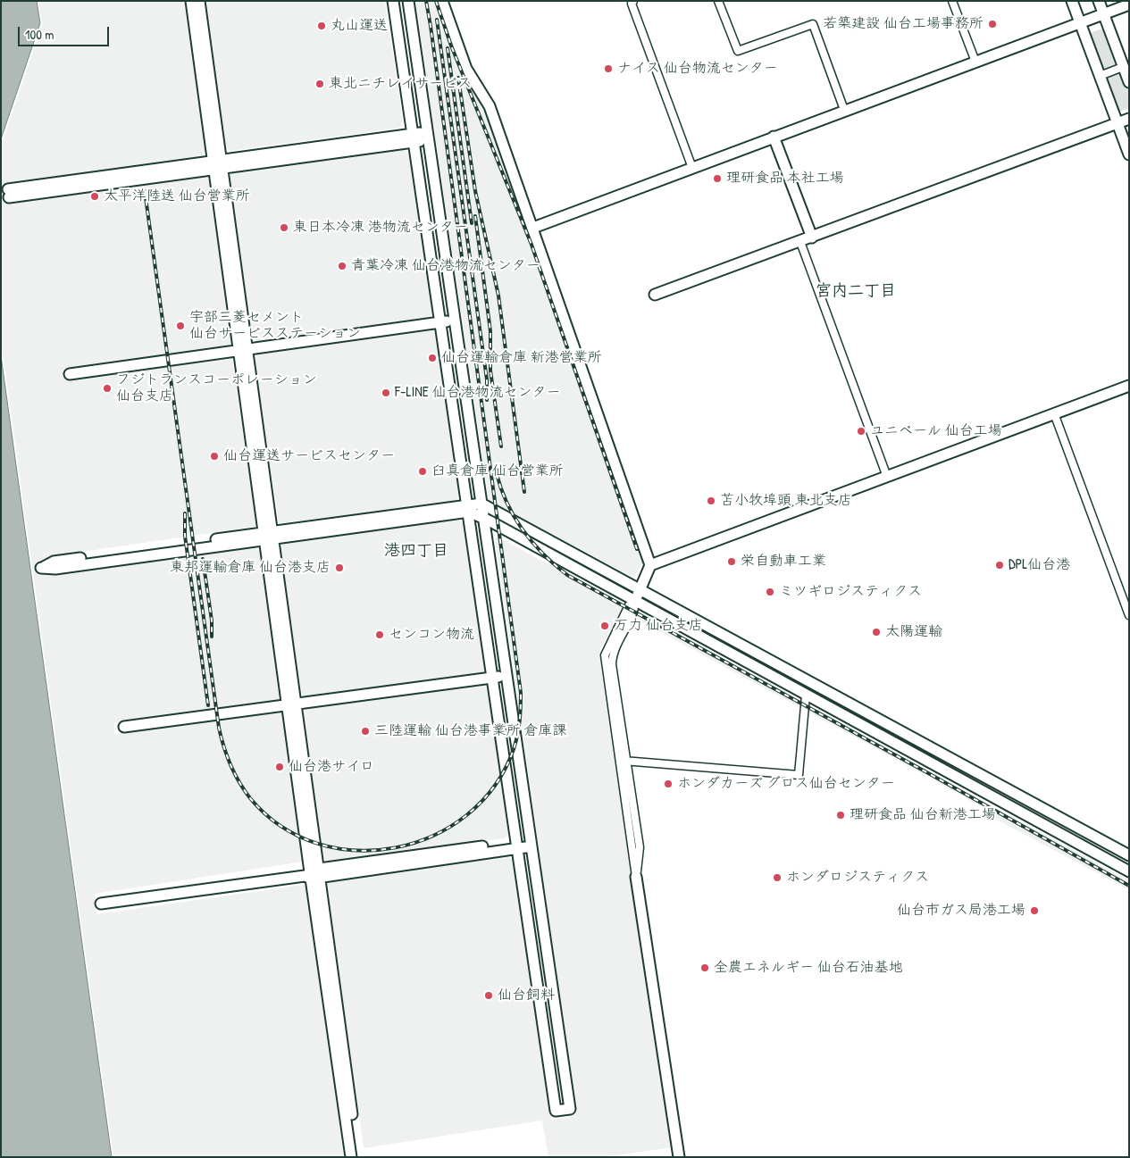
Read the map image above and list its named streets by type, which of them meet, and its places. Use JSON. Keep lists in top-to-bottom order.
{
  "districts": ["宮内二丁目", "港四丁目"],
  "places": [
    "若築建設 仙台工場事務所",
    "丸山運送",
    "ナイス 仙台物流センター",
    "東北ニチレイサービス",
    "理研食品 本社工場",
    "太平洋陸送 仙台営業所",
    "東日本冷凍 港物流センター",
    "青葉冷凍 仙台港物流センター",
    "宇部三菱セメント 仙台サービスステーション",
    "仙台運輸倉庫 新港営業所",
    "フジトランスコーポレーション 仙台支店",
    "F-LINE 仙台港物流センター",
    "ユニベール 仙台工場",
    "仙台運送サービスセンター",
    "臼真倉庫 仙台営業所",
    "苫小牧埠頭 東北支店",
    "栄自動車工業",
    "DPL仙台港",
    "東邦運輸倉庫 仙台港支店",
    "ミツギロジスティクス",
    "万力 仙台支店",
    "太陽運輸",
    "センコン物流",
    "三陸運輸 仙台港事業所 倉庫課",
    "仙台港サイロ",
    "ホンダカーズ グロス仙台センター",
    "理研食品 仙台新港工場",
    "ホンダロジスティクス",
    "仙台市ガス局港工場",
    "全農エネルギー 仙台石油基地",
    "仙台飼料"
  ],
  "scale_bar": "100 m"
}
